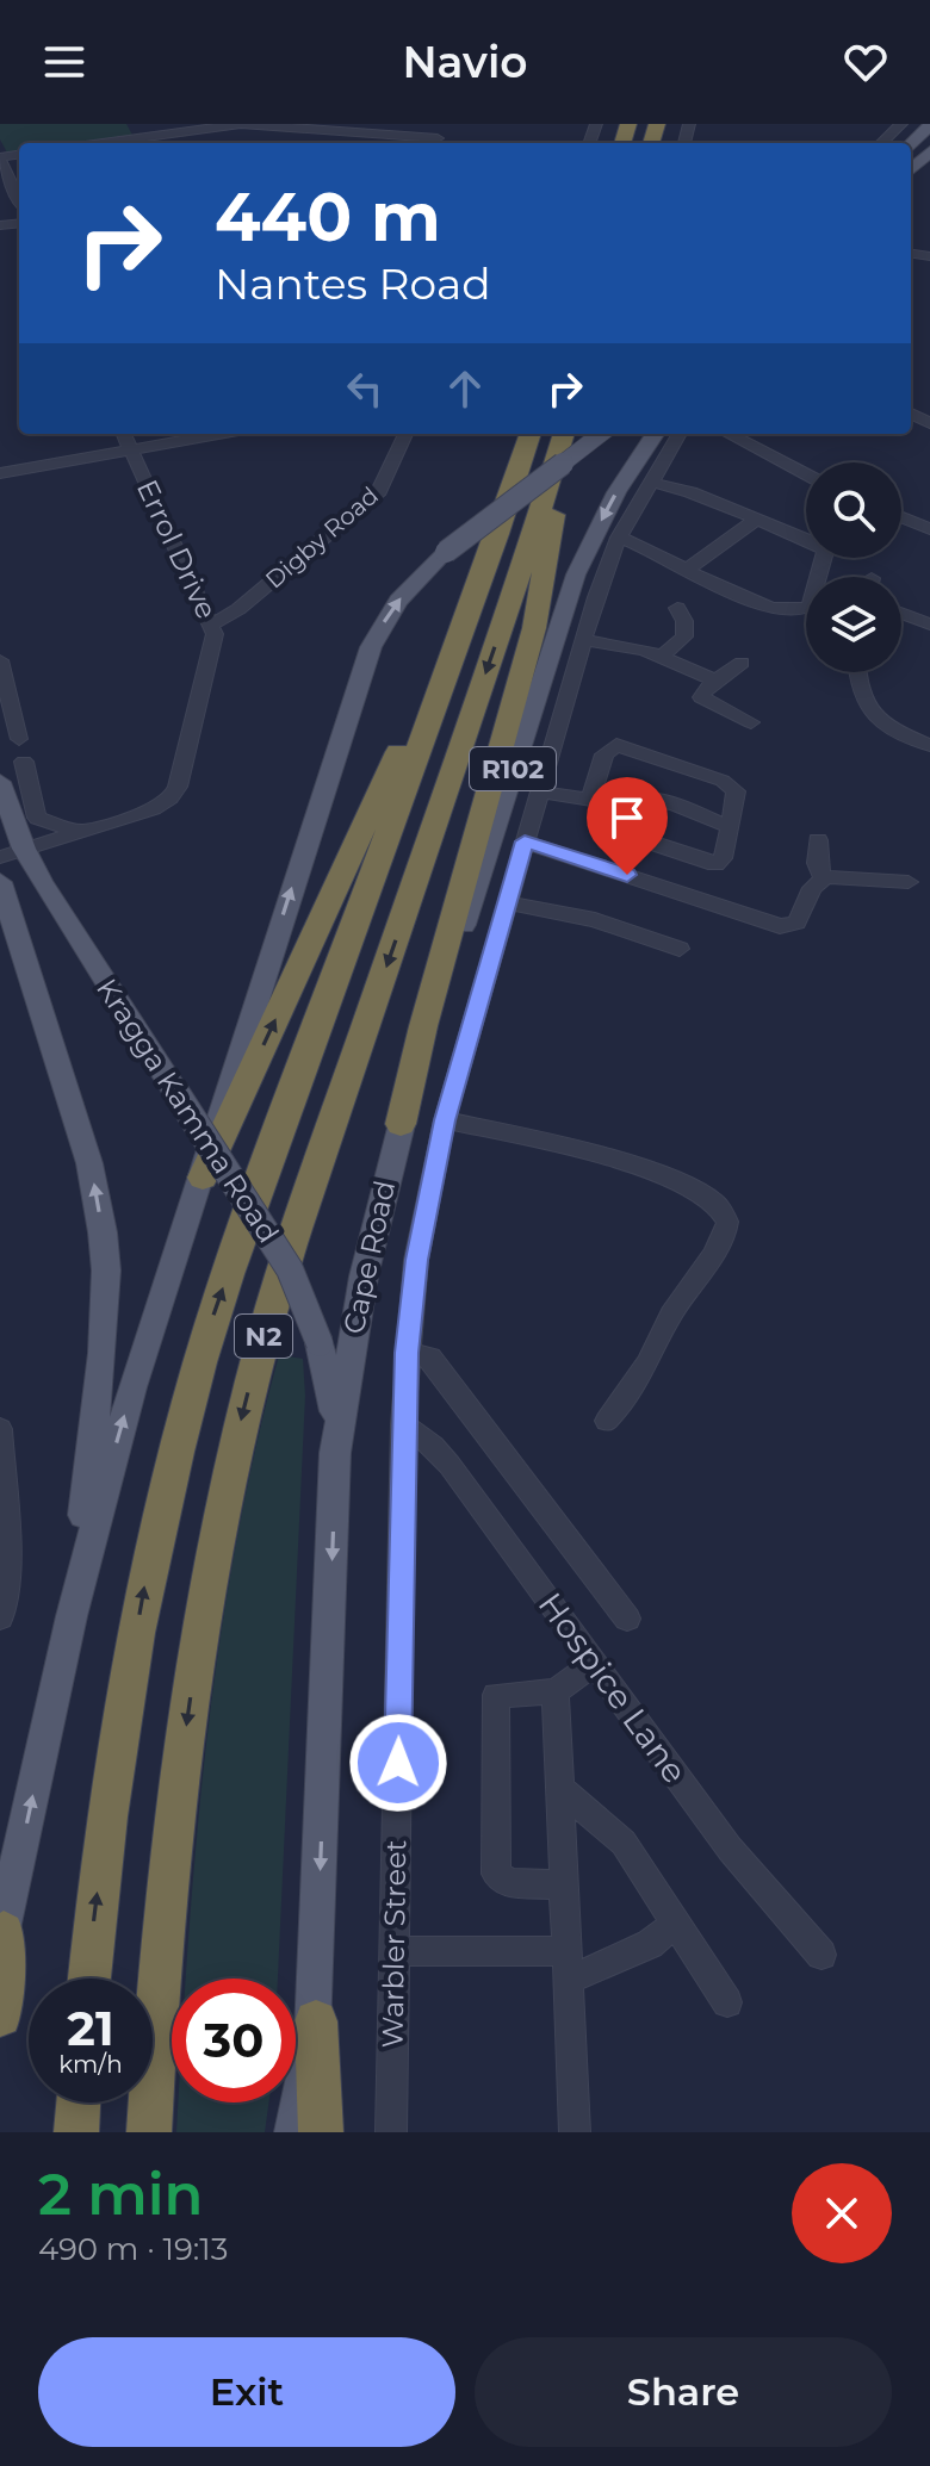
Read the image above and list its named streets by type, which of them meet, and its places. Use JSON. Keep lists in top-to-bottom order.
{
  "streets": {
    "highway": ["N2"],
    "main road": ["R102", "Kragga Kamma Road", "Cape Road"],
    "street": [
      "Digby Road",
      "Errol Drive",
      "Hospice Lane",
      "Warbler Street"
    ]
  },
  "crossings": [
    ["Digby Road", "Errol Drive"],
    ["Errol Drive", "Kragga Kamma Road"],
    ["Kragga Kamma Road", "Cape Road"],
    ["Hospice Lane", "Warbler Street"]
  ],
  "page": {
    "header": "Navio",
    "turn": ["440 m", "Nantes Road"],
    "speed": "21 km/h",
    "limit": "30",
    "heading": ["2 min", "490 m · 19:13"],
    "buttons": ["Exit", "Share"]
  }
}
